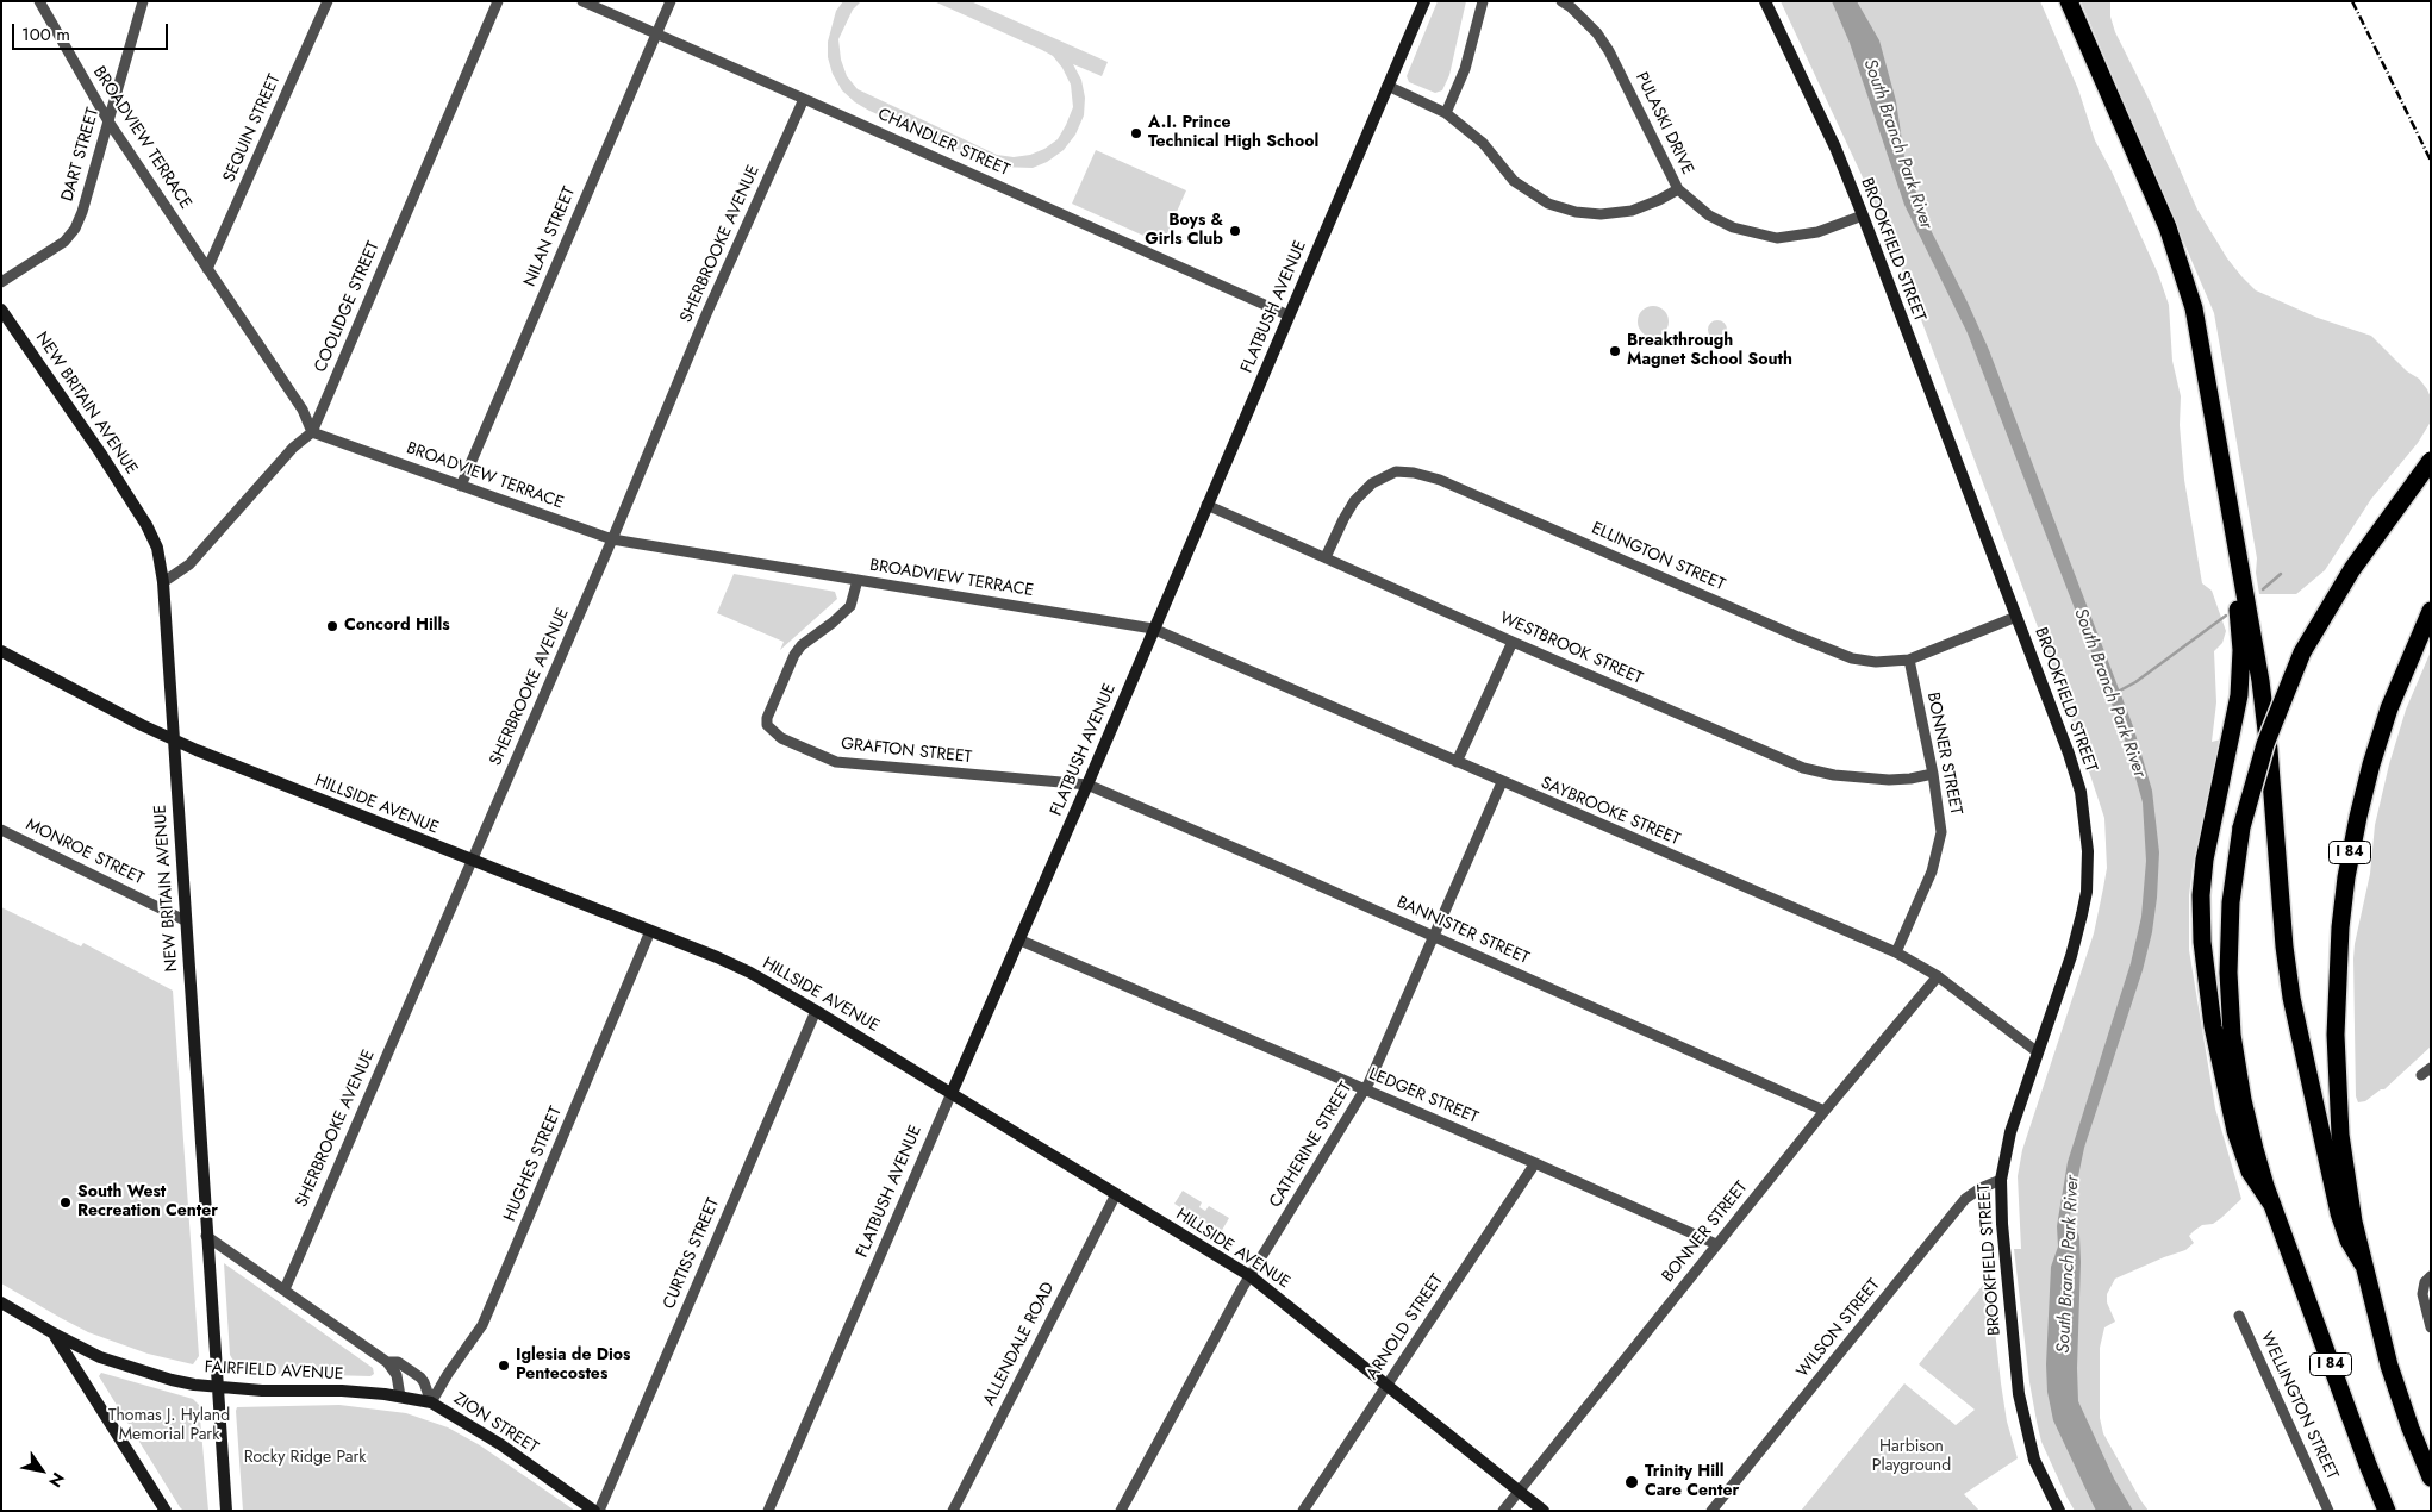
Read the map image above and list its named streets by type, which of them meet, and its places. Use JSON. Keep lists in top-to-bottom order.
{
  "streets": {
    "highway": ["I 84"],
    "street": [
      "PULASKI DRIVE",
      "SEQUIN STREET",
      "BROADVIEW TERRACE",
      "CHANDLER STREET",
      "DART STREET",
      "NILAN STREET",
      "SHERBROOKE AVENUE",
      "BROOKFIELD STREET",
      "COOLIDGE STREET",
      "FLATBUSH AVENUE",
      "NEW BRITAIN AVENUE",
      "ELLINGTON STREET",
      "WESTBROOK STREET",
      "GRAFTON STREET",
      "BONNER STREET",
      "HILLSIDE AVENUE",
      "SAYBROOKE STREET",
      "MONROE STREET",
      "BANNISTER STREET",
      "LEDGER STREET",
      "CATHERINE STREET",
      "HUGHES STREET",
      "CURTISS STREET",
      "ARNOLD STREET",
      "WILSON STREET",
      "ALLENDALE ROAD",
      "FAIRFIELD AVENUE",
      "WELLINGTON STREET",
      "ZION STREET"
    ]
  },
  "crossings": [
    ["PULASKI DRIVE", "BROOKFIELD STREET"],
    ["SEQUIN STREET", "BROADVIEW TERRACE"],
    ["BROADVIEW TERRACE", "DART STREET"],
    ["BROADVIEW TERRACE", "NILAN STREET"],
    ["BROADVIEW TERRACE", "SHERBROOKE AVENUE"],
    ["BROADVIEW TERRACE", "COOLIDGE STREET"],
    ["BROADVIEW TERRACE", "FLATBUSH AVENUE"],
    ["BROADVIEW TERRACE", "GRAFTON STREET"],
    ["BROADVIEW TERRACE", "SAYBROOKE STREET"],
    ["CHANDLER STREET", "NILAN STREET"],
    ["CHANDLER STREET", "SHERBROOKE AVENUE"],
    ["CHANDLER STREET", "FLATBUSH AVENUE"],
    ["SHERBROOKE AVENUE", "HILLSIDE AVENUE"],
    ["SHERBROOKE AVENUE", "ZION STREET"],
    ["BROOKFIELD STREET", "ELLINGTON STREET"],
    ["BROOKFIELD STREET", "SAYBROOKE STREET"],
    ["BROOKFIELD STREET", "WILSON STREET"],
    ["COOLIDGE STREET", "NEW BRITAIN AVENUE"],
    ["FLATBUSH AVENUE", "WESTBROOK STREET"],
    ["FLATBUSH AVENUE", "GRAFTON STREET"],
    ["FLATBUSH AVENUE", "HILLSIDE AVENUE"],
    ["FLATBUSH AVENUE", "SAYBROOKE STREET"],
    ["FLATBUSH AVENUE", "BANNISTER STREET"],
    ["FLATBUSH AVENUE", "LEDGER STREET"],
    ["NEW BRITAIN AVENUE", "HILLSIDE AVENUE"],
    ["NEW BRITAIN AVENUE", "MONROE STREET"],
    ["NEW BRITAIN AVENUE", "FAIRFIELD AVENUE"],
    ["NEW BRITAIN AVENUE", "ZION STREET"],
    ["ELLINGTON STREET", "WESTBROOK STREET"],
    ["ELLINGTON STREET", "BONNER STREET"],
    ["WESTBROOK STREET", "BONNER STREET"],
    ["GRAFTON STREET", "BANNISTER STREET"],
    ["BONNER STREET", "HILLSIDE AVENUE"],
    ["BONNER STREET", "SAYBROOKE STREET"],
    ["BONNER STREET", "BANNISTER STREET"],
    ["BONNER STREET", "LEDGER STREET"],
    ["HILLSIDE AVENUE", "CATHERINE STREET"],
    ["HILLSIDE AVENUE", "HUGHES STREET"],
    ["HILLSIDE AVENUE", "CURTISS STREET"],
    ["HILLSIDE AVENUE", "ARNOLD STREET"],
    ["HILLSIDE AVENUE", "ALLENDALE ROAD"],
    ["SAYBROOKE STREET", "CATHERINE STREET"],
    ["BANNISTER STREET", "CATHERINE STREET"],
    ["LEDGER STREET", "CATHERINE STREET"],
    ["LEDGER STREET", "ARNOLD STREET"],
    ["HUGHES STREET", "FAIRFIELD AVENUE"],
    ["HUGHES STREET", "ZION STREET"],
    ["CURTISS STREET", "ZION STREET"],
    ["FAIRFIELD AVENUE", "ZION STREET"]
  ],
  "water": ["South Branch Park River"],
  "parks": ["Thomas J. Hyland Memorial Park", "Harbison Playground", "Rocky Ridge Park"],
  "places": [
    "A.I. Prince Technical High School",
    "Boys & Girls Club",
    "Breakthrough Magnet School South",
    "Concord Hills",
    "South West Recreation Center",
    "Iglesia de Dios Pentecostes",
    "Trinity Hill Care Center"
  ],
  "scale_bar": "100 m",
  "north": "bottom right"
}
